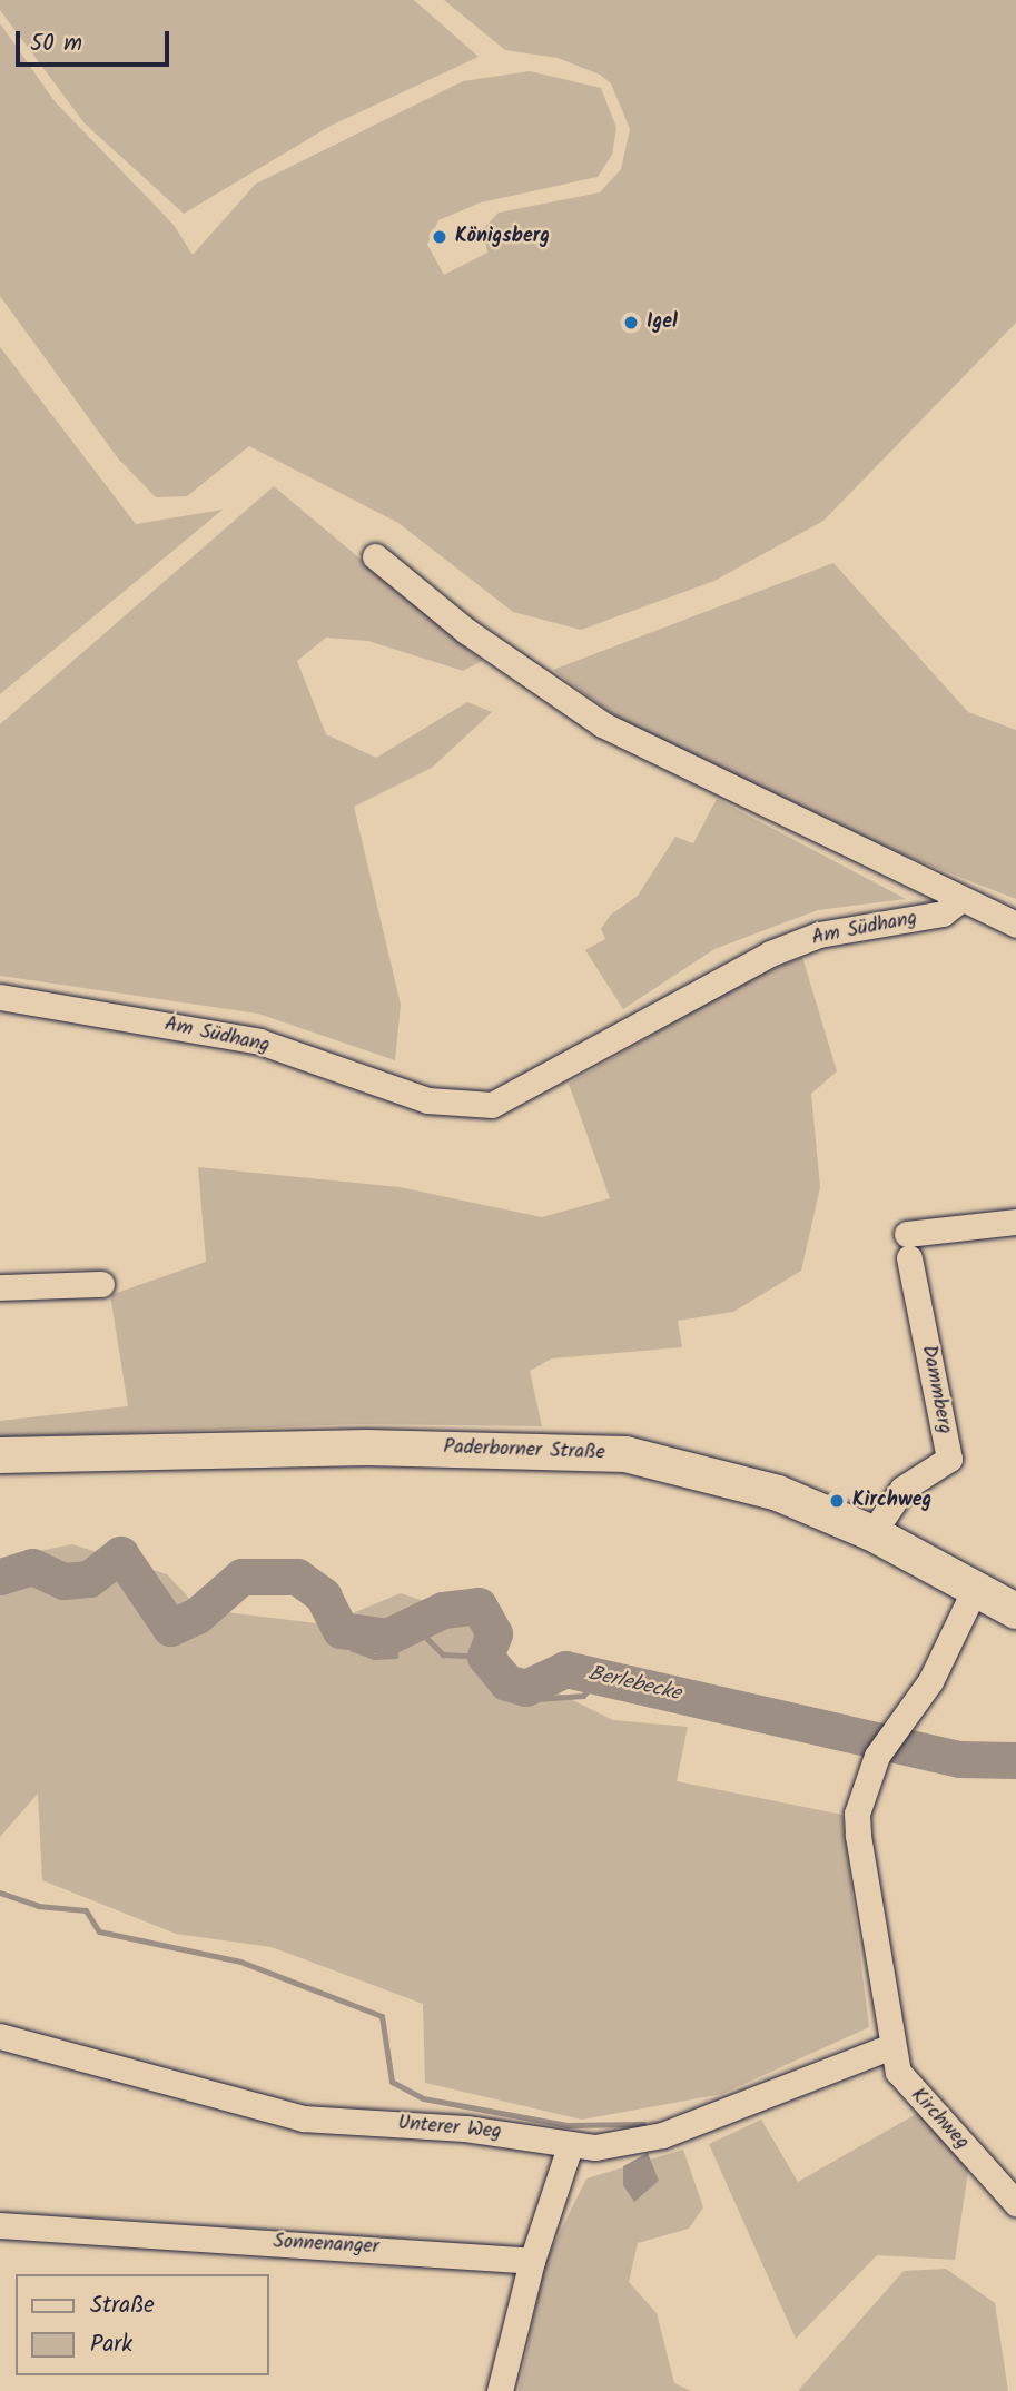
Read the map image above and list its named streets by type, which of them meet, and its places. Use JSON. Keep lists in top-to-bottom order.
{
  "streets": {
    "main road": ["Paderborner Straße"],
    "street": [
      "Am Südhang",
      "Dammberg",
      "Kirchweg",
      "Unterer Weg",
      "Sonnenanger"
    ]
  },
  "crossings": [
    ["Dammberg", "Paderborner Straße"],
    ["Paderborner Straße", "Kirchweg"],
    ["Kirchweg", "Unterer Weg"]
  ],
  "water": ["Berlebecke"],
  "places": ["Königsberg", "Igel", "Kirchweg"],
  "legend": ["Straße", "Park"],
  "scale_bar": "50 m"
}
